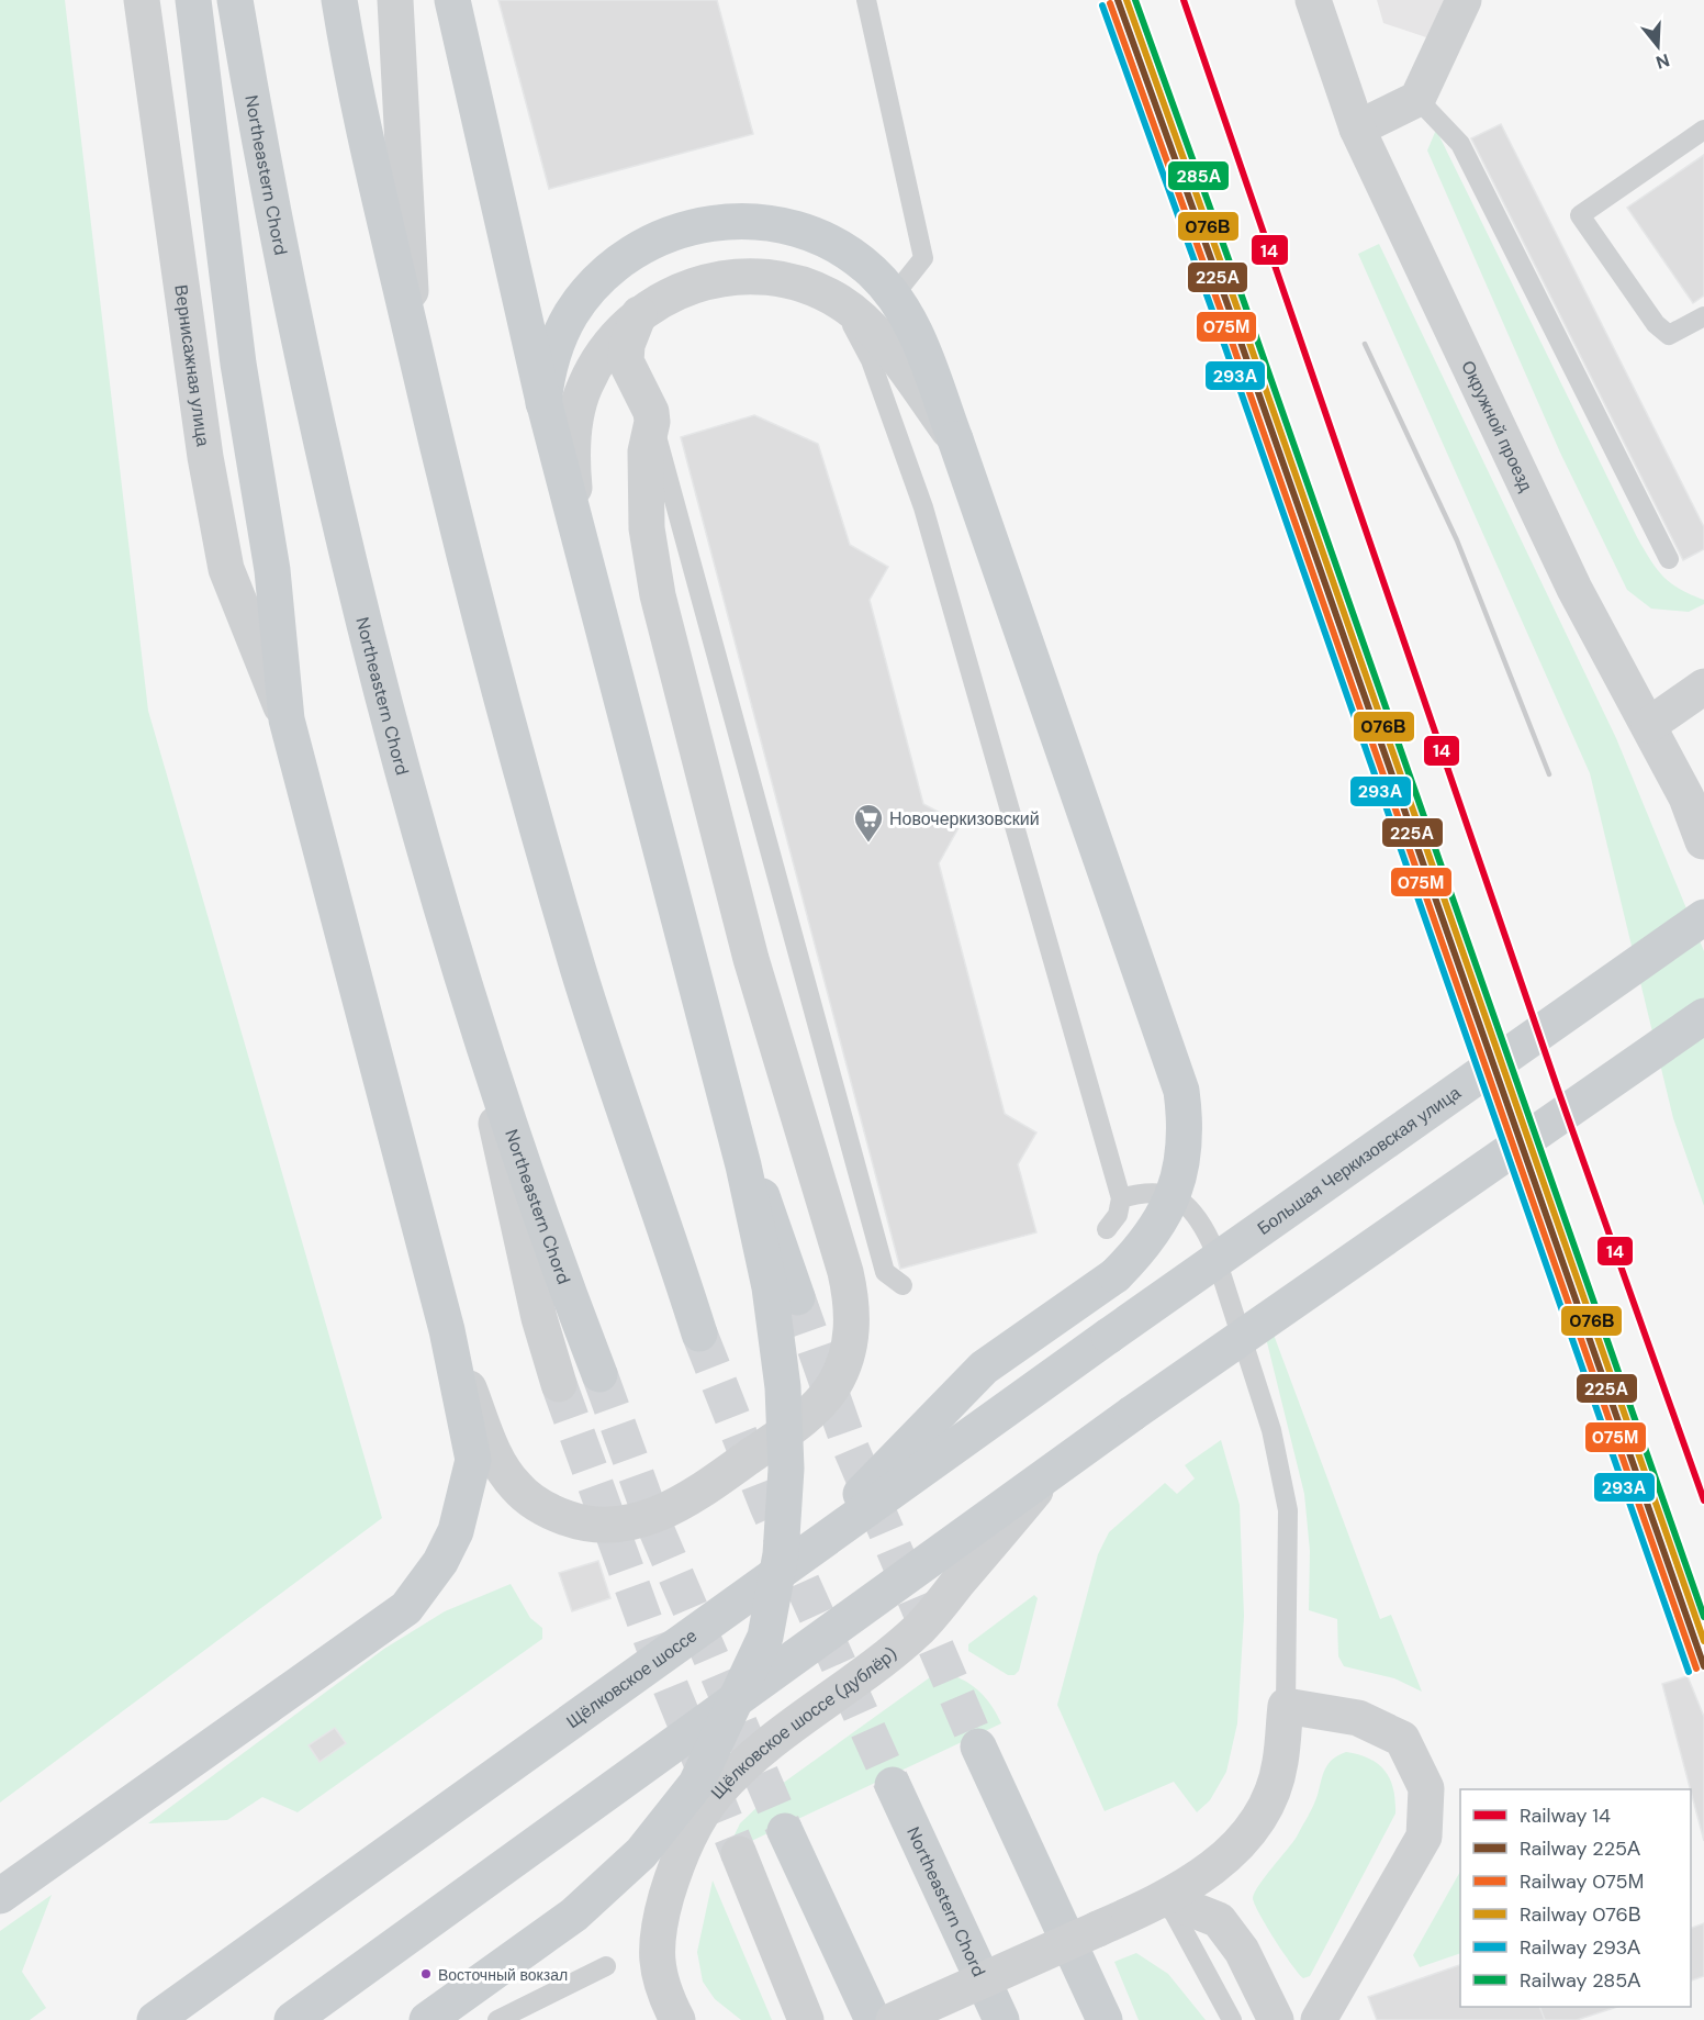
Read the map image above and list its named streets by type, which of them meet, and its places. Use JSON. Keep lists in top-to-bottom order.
{
  "streets": {
    "main road": ["Northeastern Chord", "Большая Черкизовская улица", "Щёлковское шоссе"],
    "street": ["Вернисажная улица", "Окружной проезд", "Щёлковское шоссе (дублёр)"]
  },
  "crossings": [
    ["Большая Черкизовская улица", "Щёлковское шоссе"]
  ],
  "places": {
    "supermarket": ["Новочеркизовский"],
    "other": ["Восточный вокзал"]
  },
  "lines": [
    "rail line 14",
    "rail line 225А",
    "rail line 076В",
    "rail line 285А",
    "rail line 075М",
    "rail line 293А"
  ],
  "legend": [
    "Railway 14",
    "Railway 225А",
    "Railway 075М",
    "Railway 076В",
    "Railway 293А",
    "Railway 285А"
  ],
  "north": "bottom"
}
